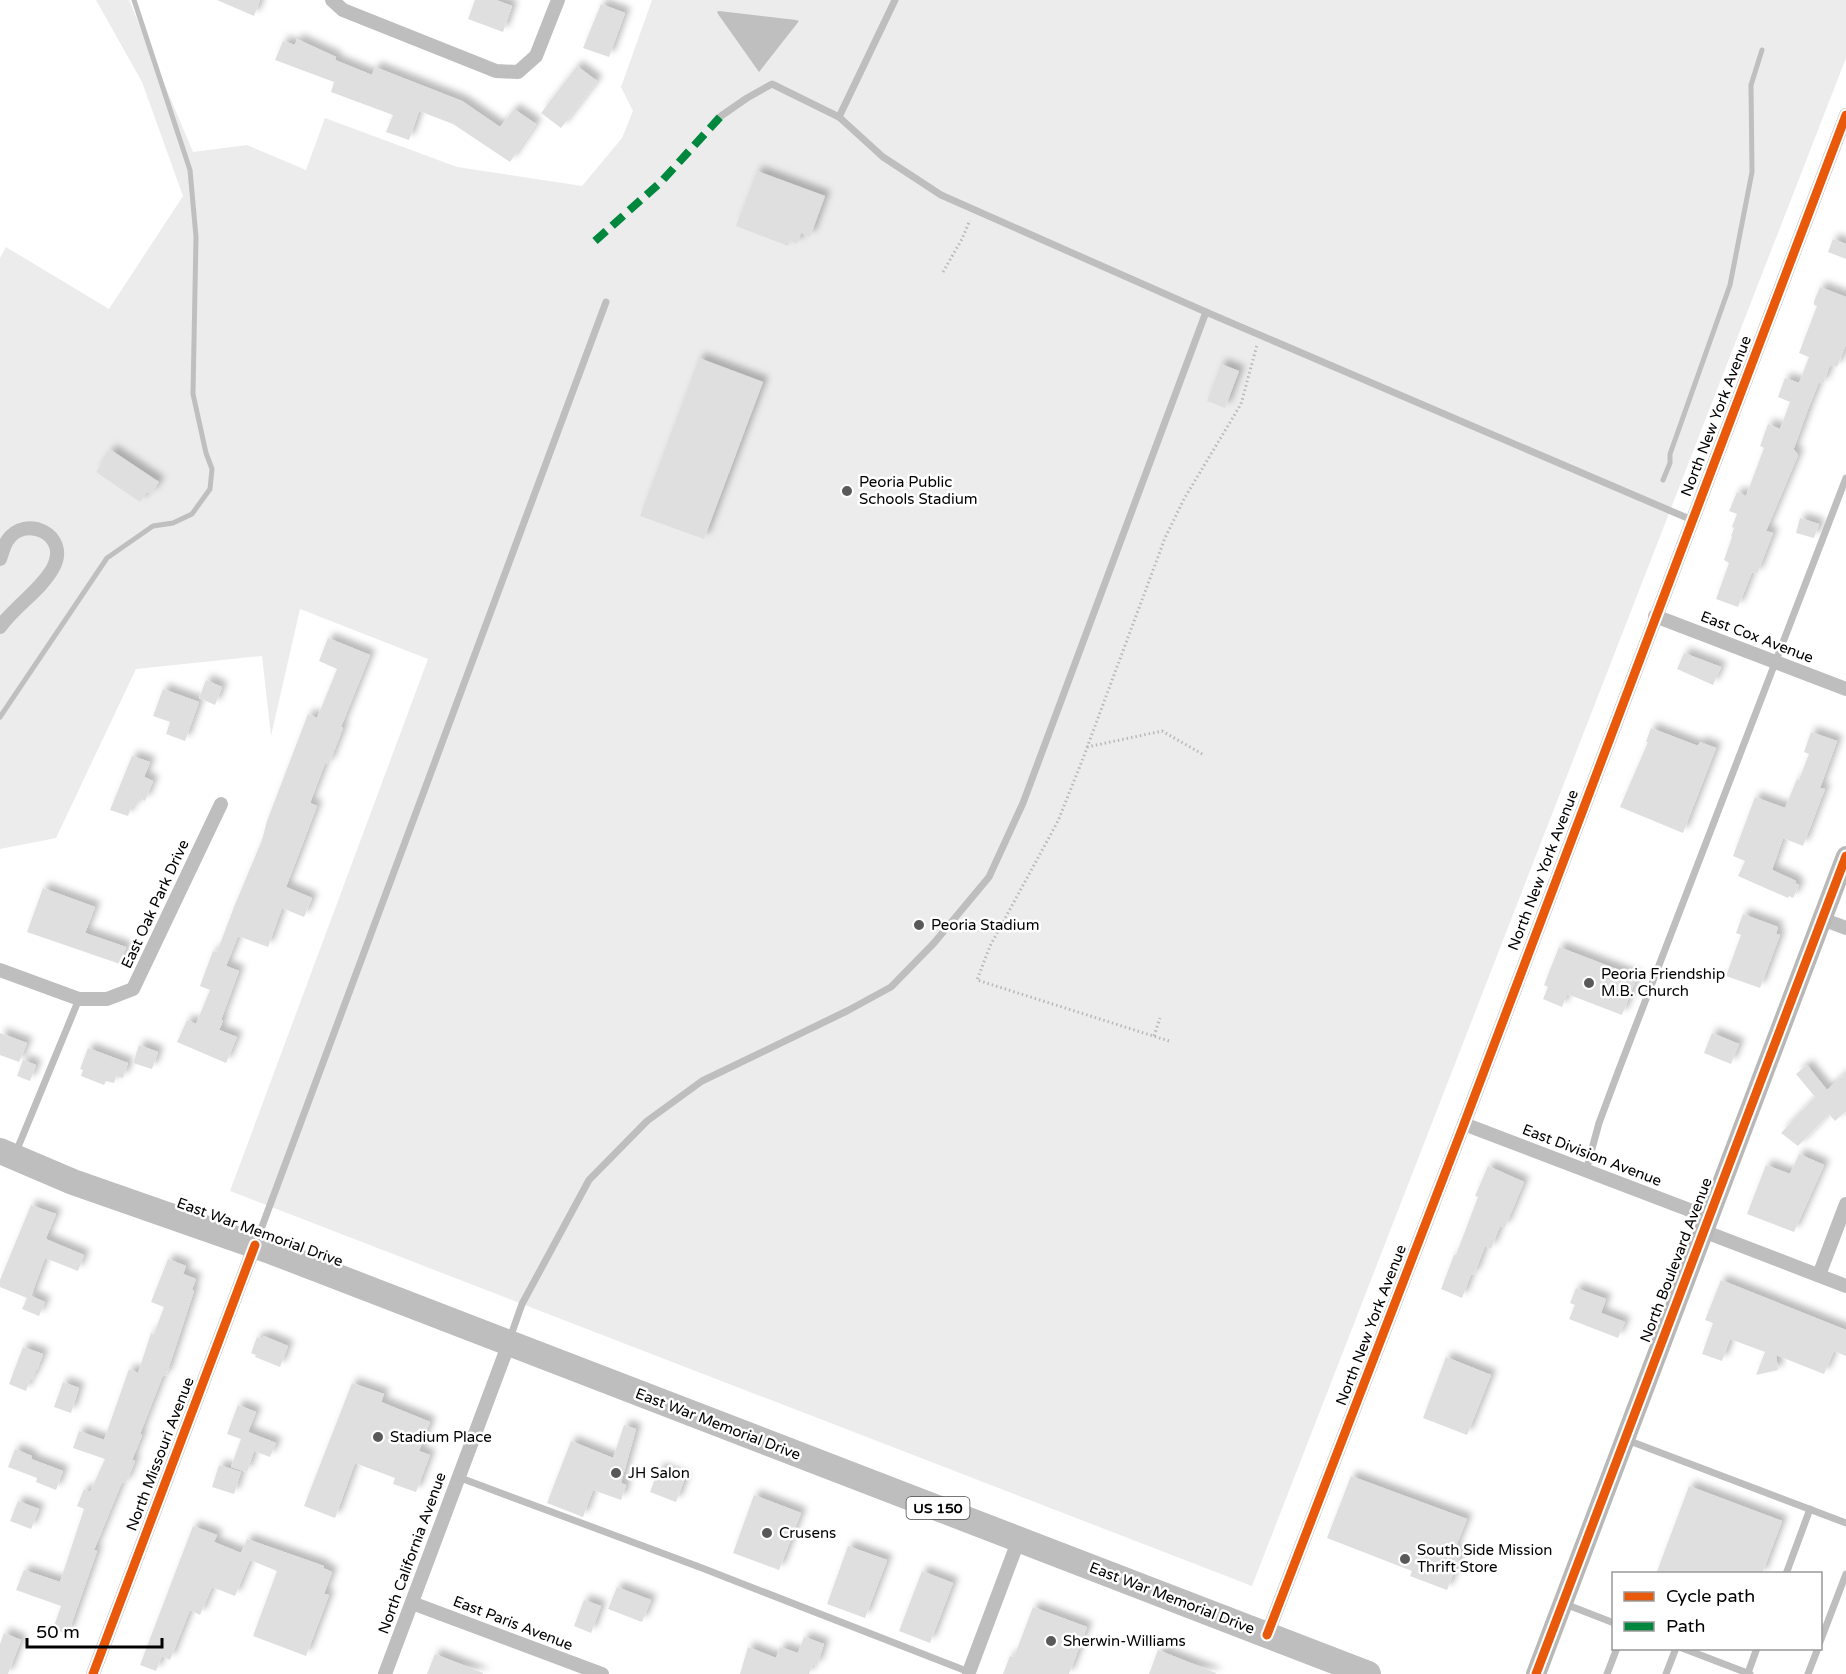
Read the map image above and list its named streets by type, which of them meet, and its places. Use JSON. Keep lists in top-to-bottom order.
{
  "streets": {
    "highway": ["East War Memorial Drive", "US 150"],
    "street": [
      "North New York Avenue",
      "East Cox Avenue",
      "East Oak Park Drive",
      "East Division Avenue",
      "North Boulevard Avenue",
      "North Missouri Avenue",
      "North California Avenue",
      "East Paris Avenue"
    ]
  },
  "crossings": [
    ["North New York Avenue", "East Cox Avenue"],
    ["North New York Avenue", "East Division Avenue"],
    ["North New York Avenue", "East War Memorial Drive"],
    ["East Division Avenue", "North Boulevard Avenue"],
    ["East War Memorial Drive", "North Missouri Avenue"],
    ["East War Memorial Drive", "North California Avenue"],
    ["North California Avenue", "East Paris Avenue"]
  ],
  "places": [
    "Peoria Public Schools Stadium",
    "Peoria Stadium",
    "Peoria Friendship M.B. Church",
    "Stadium Place",
    "JH Salon",
    "Crusens",
    "South Side Mission Thrift Store",
    "Sherwin-Williams"
  ],
  "legend": ["Cycle path", "Path"],
  "scale_bar": "50 m"
}
